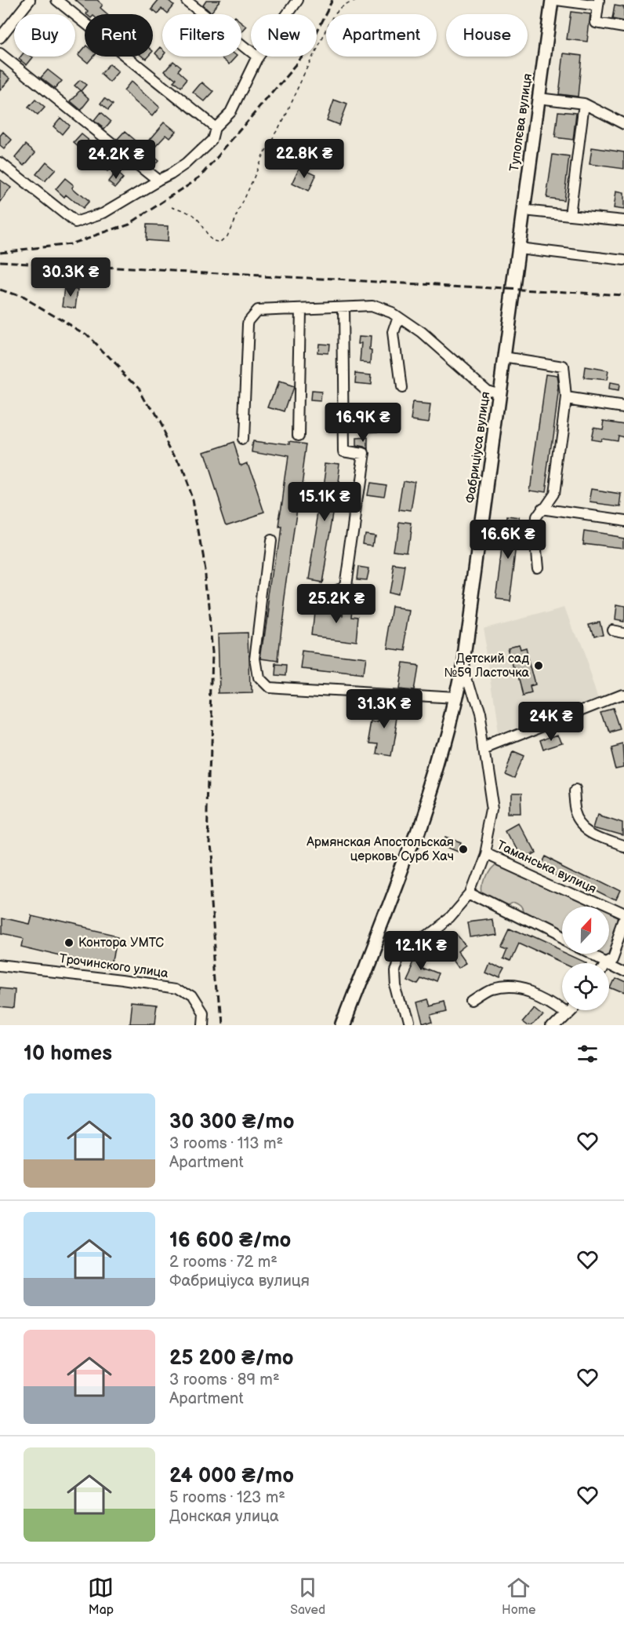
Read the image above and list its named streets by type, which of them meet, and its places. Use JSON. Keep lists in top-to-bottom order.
{
  "streets": {
    "main road": ["Туполєва вулиця", "Фабриціуса вулиця"],
    "street": ["Таманська вулиця", "Трочинского улица"]
  },
  "crossings": [
    ["Туполєва вулиця", "Фабриціуса вулиця"]
  ],
  "places": ["Детский сад №59 Ласточка", "Армянская Апостольская церковь Сурб Хач", "Контора УМТС"],
  "north": "top",
  "page": {
    "chip": [
      "Buy",
      "Rent",
      "Filters",
      "New",
      "Apartment",
      "House"
    ],
    "price": [
      "22.8K ₴",
      "24.2K ₴",
      "30.3K ₴",
      "16.9K ₴",
      "15.1K ₴",
      "16.6K ₴",
      "25.2K ₴",
      "31.3K ₴",
      "24K ₴",
      "12.1K ₴"
    ],
    "heading": "10 homes",
    "list": [
      {
        "name": "30 300 ₴/mo",
        "note": "3 rooms · 113 m² · Apartment"
      },
      {
        "name": "16 600 ₴/mo",
        "note": "2 rooms · 72 m² · Фабриціуса вулиця"
      },
      {
        "name": "25 200 ₴/mo",
        "note": "3 rooms · 89 m² · Apartment"
      },
      {
        "name": "24 000 ₴/mo",
        "note": "5 rooms · 123 m² · Донская улица"
      }
    ],
    "tabs": ["Map", "Saved", "Home"]
  }
}
